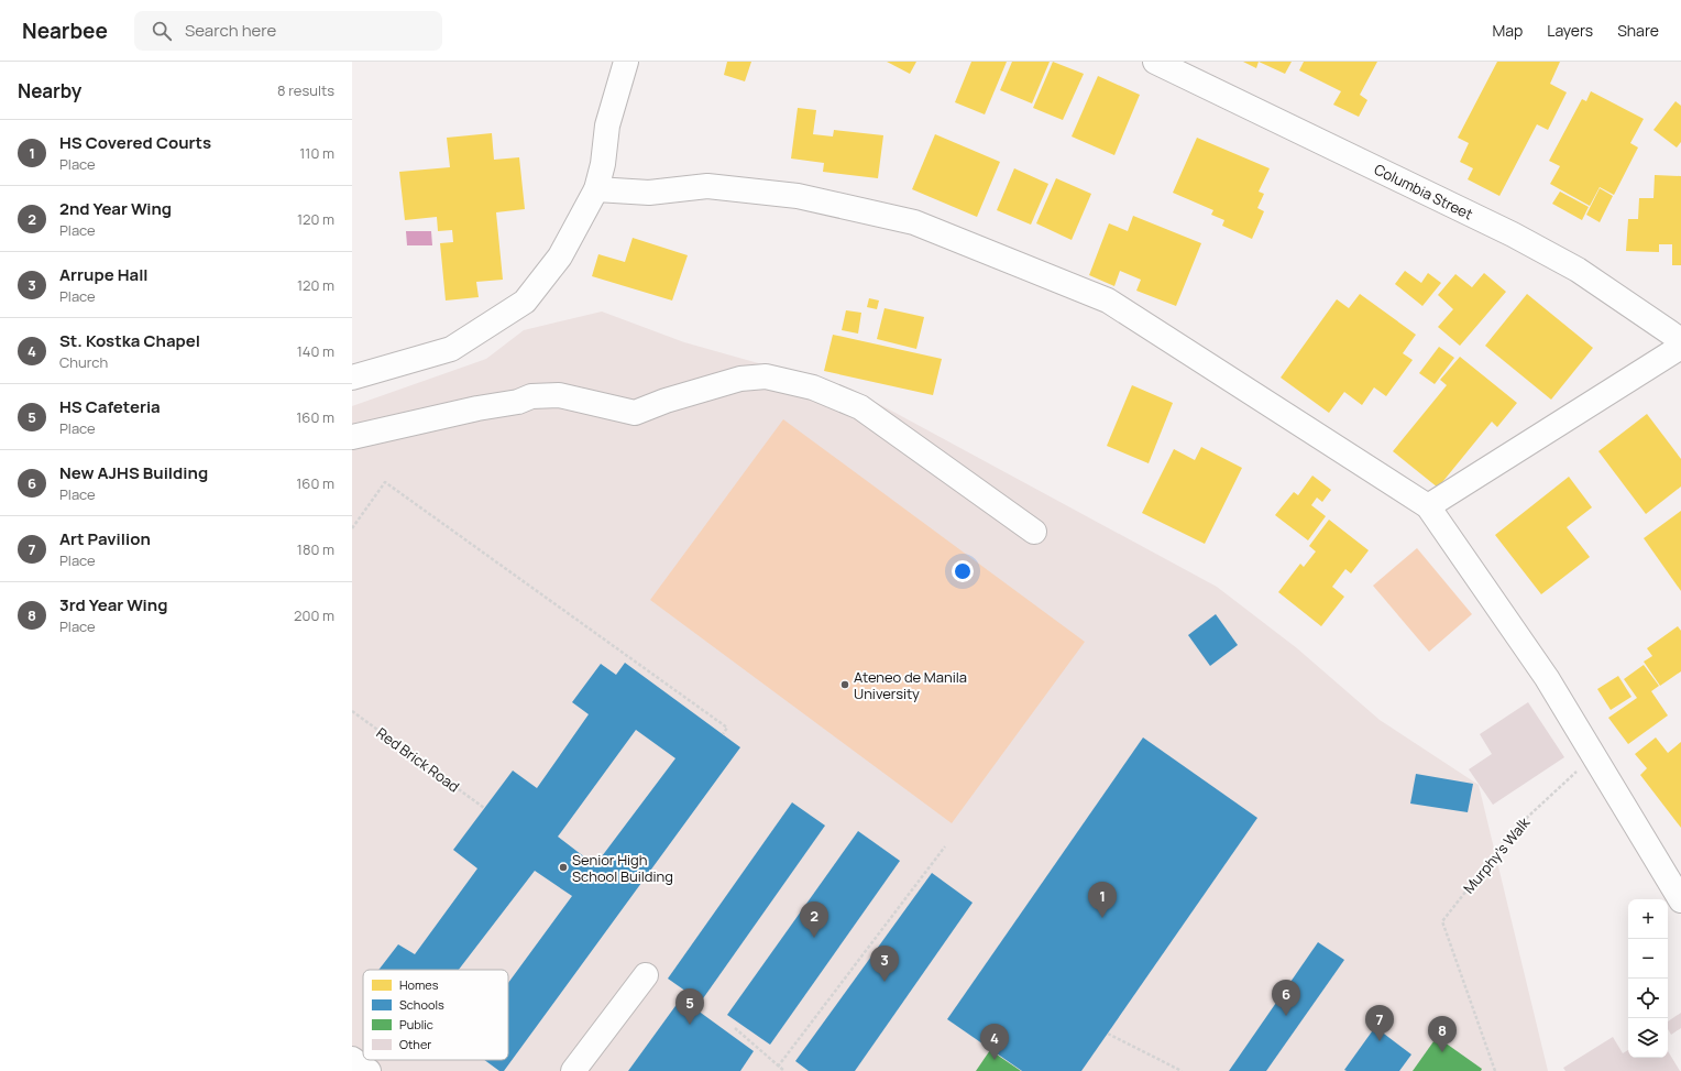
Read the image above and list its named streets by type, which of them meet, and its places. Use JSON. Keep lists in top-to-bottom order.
{
  "streets": {
    "street": ["Columbia Street"],
    "path": ["Red Brick Road", "Murphy's Walk"]
  },
  "places": ["Ateneo de Manila University", "Senior High School Building"],
  "legend": [
    "Homes",
    "Schools",
    "Public",
    "Other"
  ],
  "page": {
    "header": "Nearbee",
    "search": "Search here",
    "nav": ["Map", "Layers", "Share"],
    "heading": ["Nearby", "8 results"],
    "list": [
      {
        "mark": "1",
        "name": "HS Covered Courts",
        "note": "Place",
        "value": "110 m"
      },
      {
        "mark": "2",
        "name": "2nd Year Wing",
        "note": "Place",
        "value": "120 m"
      },
      {
        "mark": "3",
        "name": "Arrupe Hall",
        "note": "Place",
        "value": "120 m"
      },
      {
        "mark": "4",
        "name": "St. Kostka Chapel",
        "note": "Church",
        "value": "140 m"
      },
      {
        "mark": "5",
        "name": "HS Cafeteria",
        "note": "Place",
        "value": "160 m"
      },
      {
        "mark": "6",
        "name": "New AJHS Building",
        "note": "Place",
        "value": "160 m"
      },
      {
        "mark": "7",
        "name": "Art Pavilion",
        "note": "Place",
        "value": "180 m"
      },
      {
        "mark": "8",
        "name": "3rd Year Wing",
        "note": "Place",
        "value": "200 m"
      }
    ],
    "pins": [
      "1",
      "2",
      "3",
      "6",
      "5",
      "7",
      "8",
      "4"
    ],
    "map_buttons": ["+", "−"]
  }
}
